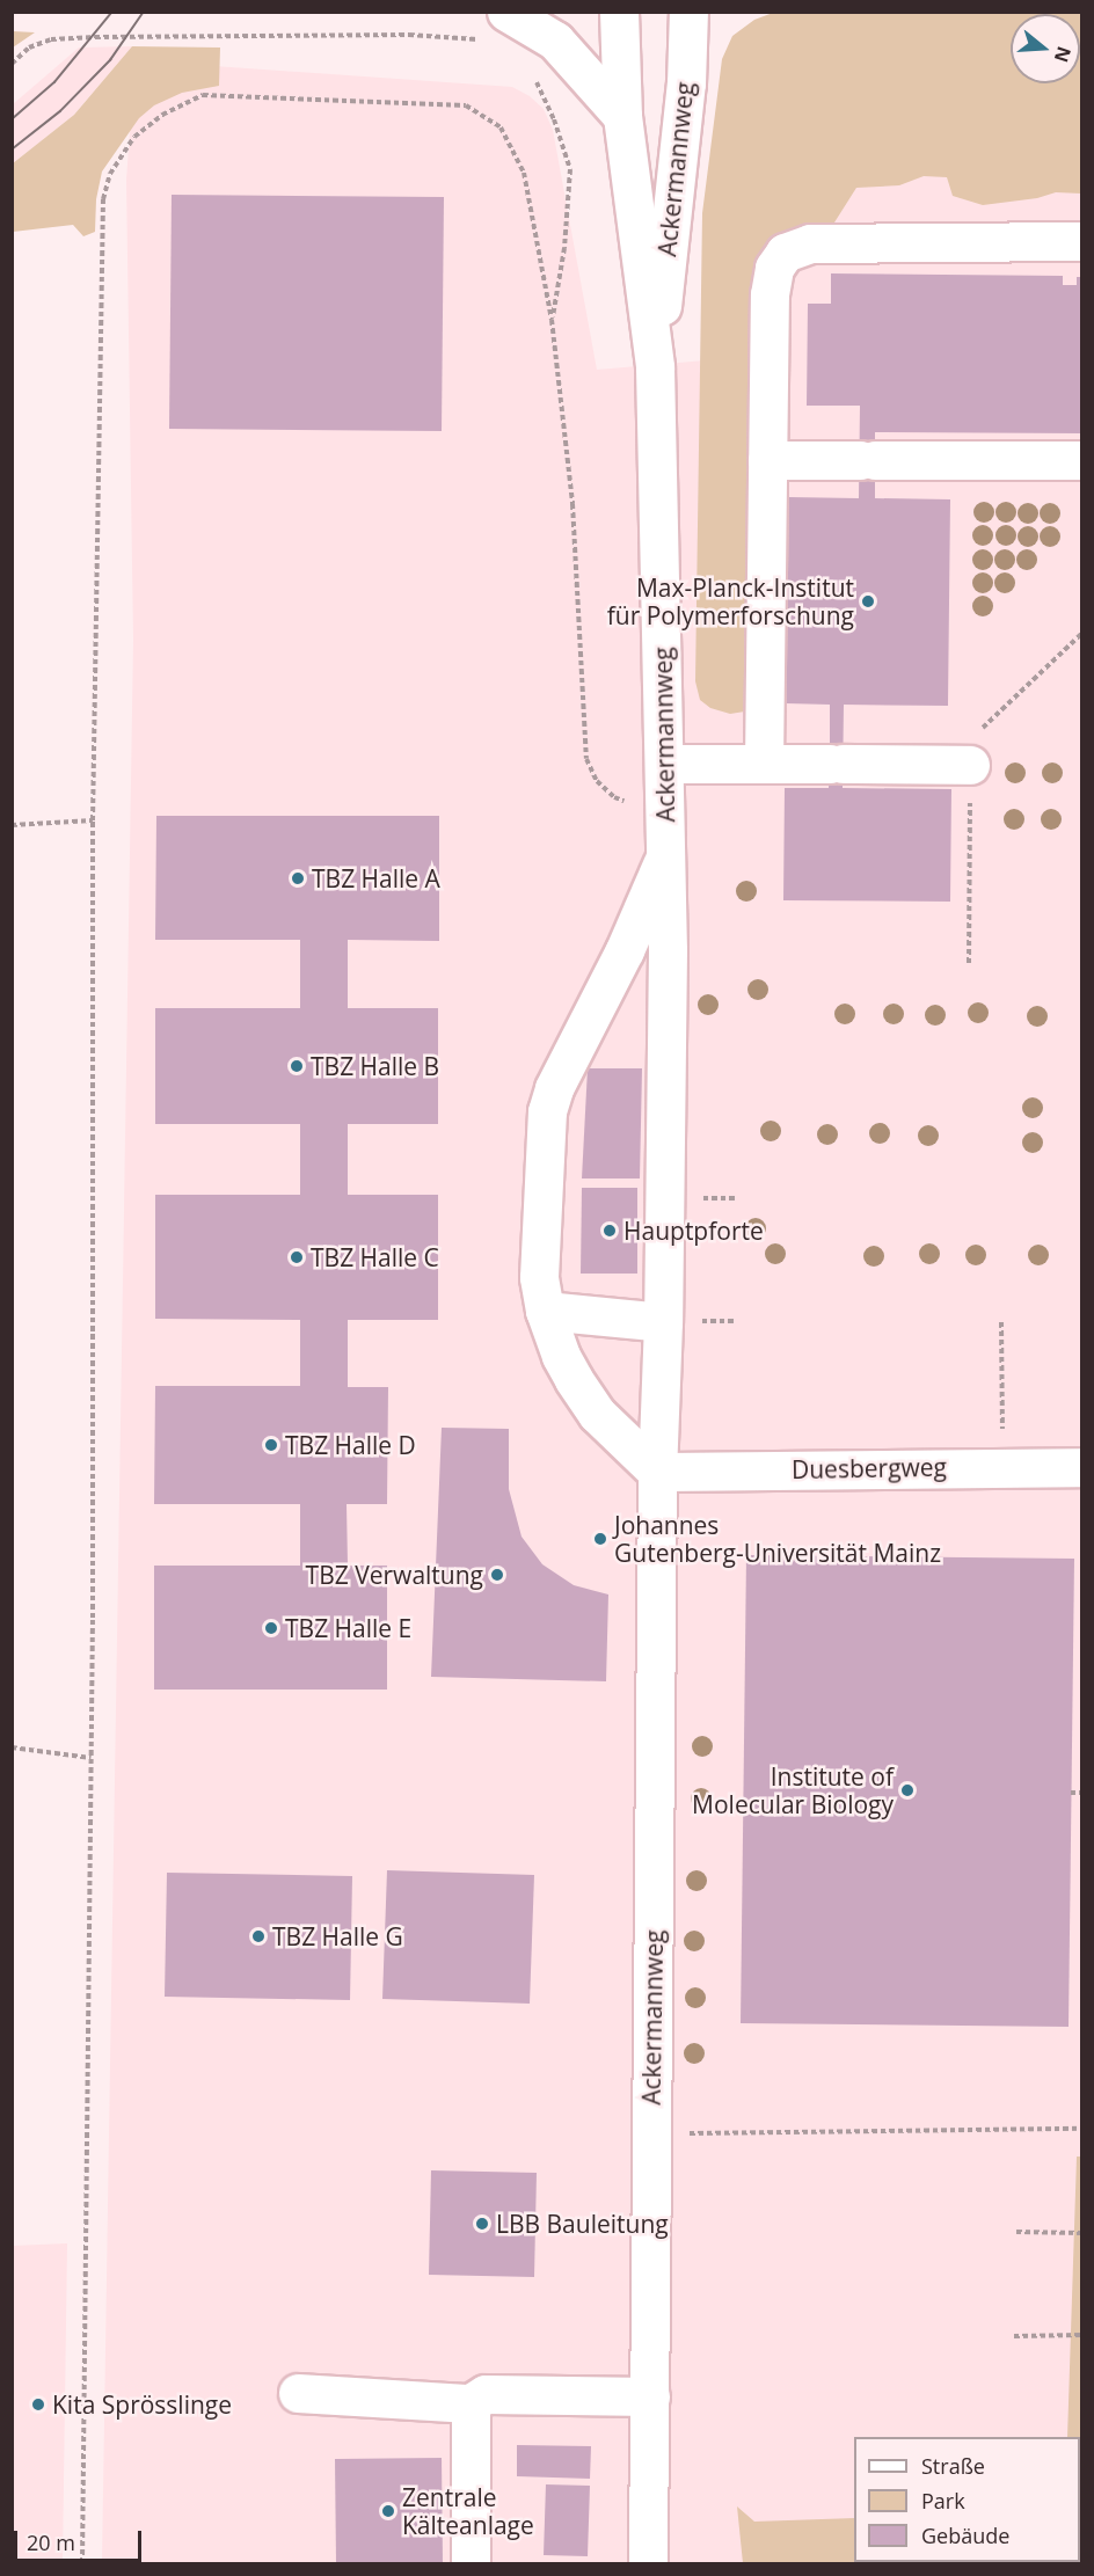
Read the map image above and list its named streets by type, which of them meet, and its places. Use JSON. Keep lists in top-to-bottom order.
{
  "streets": {
    "street": ["Ackermannweg", "Duesbergweg"]
  },
  "crossings": [
    ["Ackermannweg", "Duesbergweg"]
  ],
  "places": [
    "Max-Planck-Institut für Polymerforschung",
    "TBZ Halle A",
    "TBZ Halle B",
    "Hauptpforte",
    "TBZ Halle C",
    "TBZ Halle D",
    "Johannes Gutenberg-Universität Mainz",
    "TBZ Verwaltung",
    "TBZ Halle E",
    "Institute of Molecular Biology",
    "TBZ Halle G",
    "LBB Bauleitung",
    "Kita Sprösslinge",
    "Zentrale Kälteanlage"
  ],
  "legend": ["Straße", "Park", "Gebäude"],
  "scale_bar": "20 m",
  "north": "right"
}
